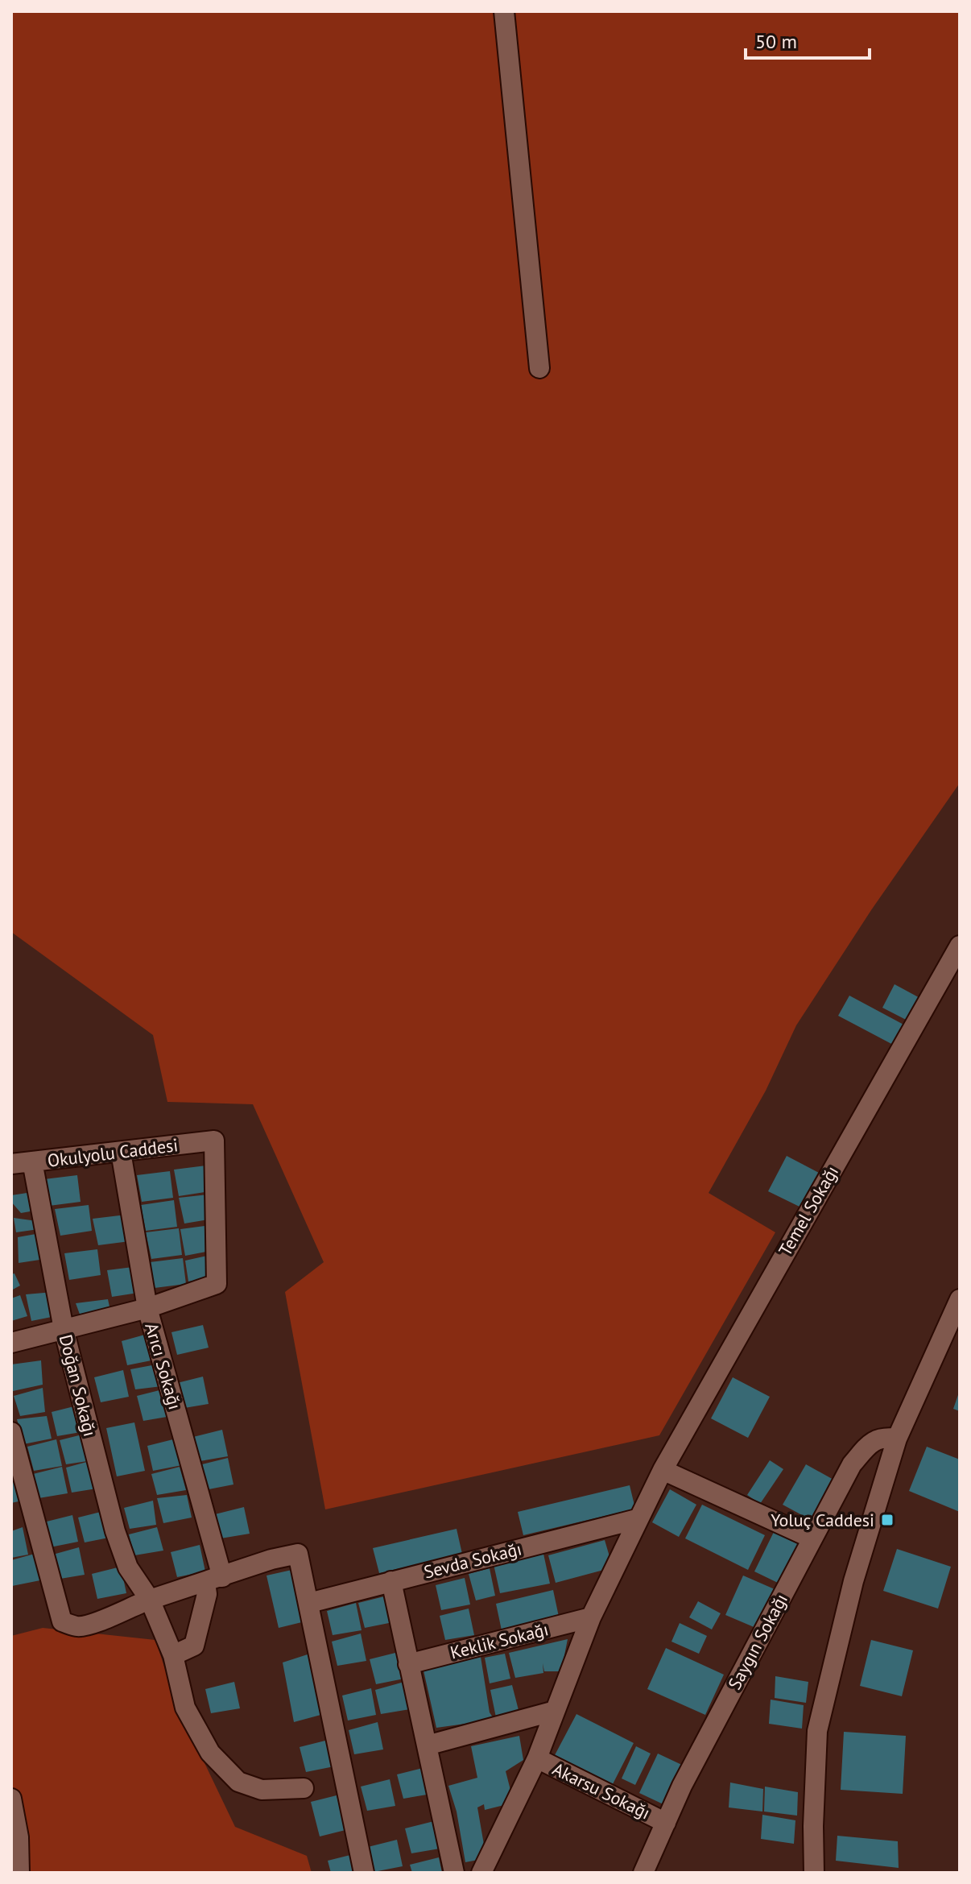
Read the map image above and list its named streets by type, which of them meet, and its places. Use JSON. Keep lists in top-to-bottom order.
{
  "streets": {
    "street": [
      "Okulyolu Caddesi",
      "Temel Sokağı",
      "Arıcı Sokağı",
      "Doğan Sokağı",
      "Sevda Sokağı",
      "Keklik Sokağı",
      "Saygın Sokağı",
      "Akarsu Sokağı"
    ]
  },
  "crossings": [
    ["Okulyolu Caddesi", "Arıcı Sokağı"],
    ["Okulyolu Caddesi", "Doğan Sokağı"],
    ["Temel Sokağı", "Sevda Sokağı"],
    ["Temel Sokağı", "Keklik Sokağı"],
    ["Temel Sokağı", "Akarsu Sokağı"],
    ["Saygın Sokağı", "Akarsu Sokağı"]
  ],
  "places": {
    "transit": ["Yoluç Caddesi"]
  },
  "scale_bar": "50 m"
}
